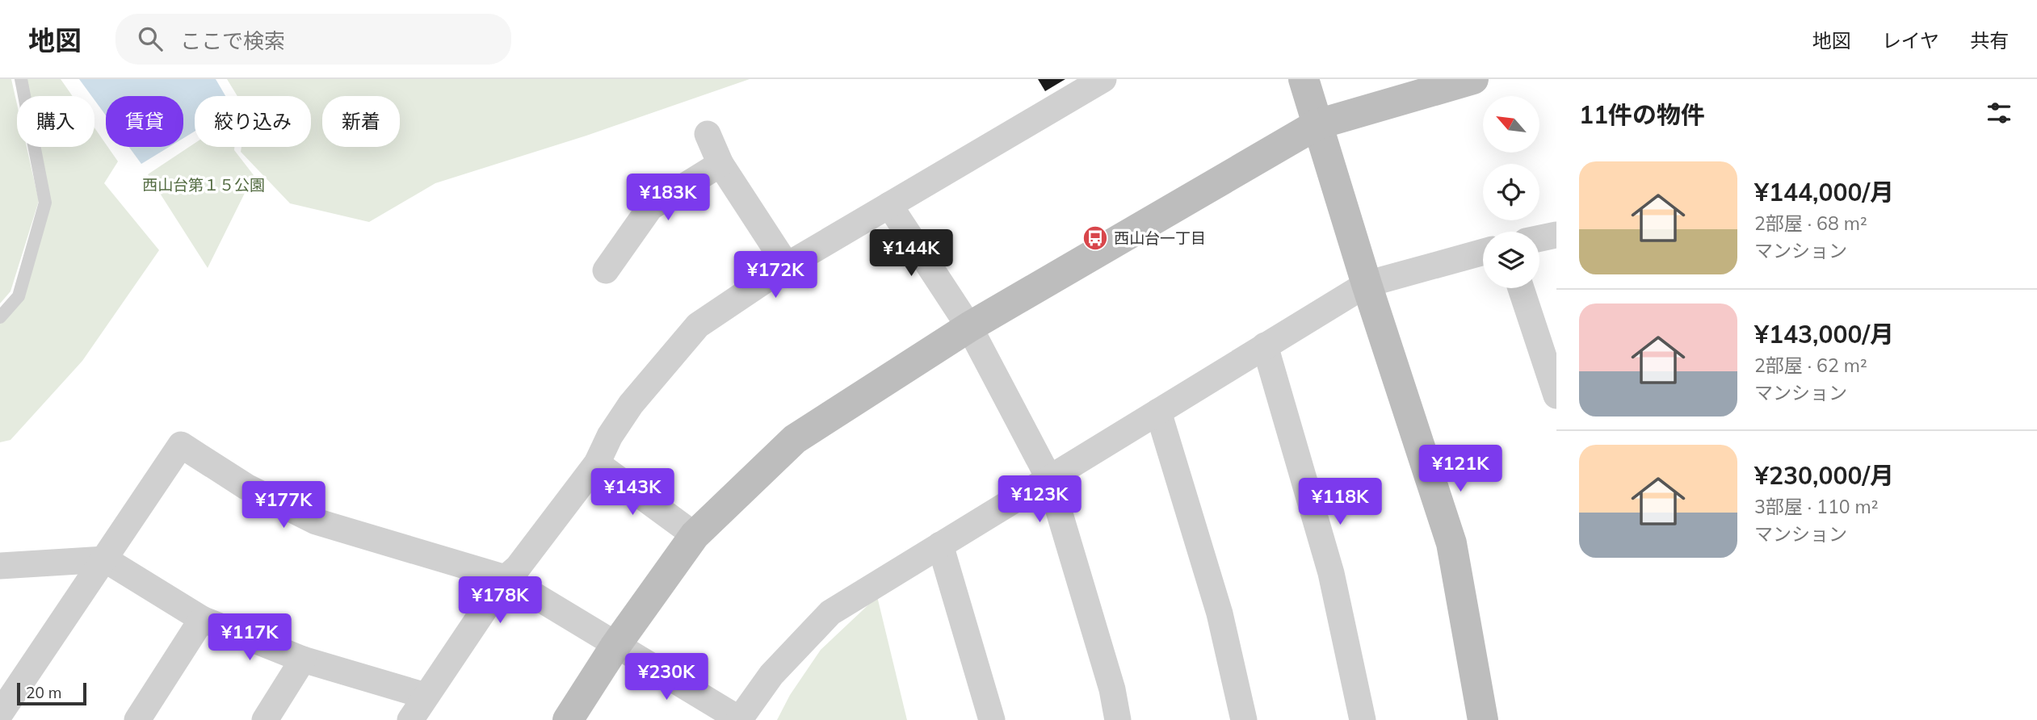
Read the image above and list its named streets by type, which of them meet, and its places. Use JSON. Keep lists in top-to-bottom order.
{
  "parks": ["西山台第１５公園"],
  "places": {
    "bus stop": ["西山台一丁目"]
  },
  "scale_bar": "20 m",
  "north": "top left",
  "page": {
    "header": "地図",
    "search": "ここで検索",
    "nav": ["地図", "レイヤ", "共有"],
    "heading": "11件の物件",
    "chip": [
      "購入",
      "賃貸",
      "絞り込み",
      "新着"
    ],
    "list": [
      {
        "name": "¥144,000/月",
        "note": "2部屋 · 68 m² · マンション"
      },
      {
        "name": "¥143,000/月",
        "note": "2部屋 · 62 m² · マンション"
      },
      {
        "name": "¥230,000/月",
        "note": "3部屋 · 110 m² · マンション"
      }
    ],
    "price": [
      "¥183K",
      "¥144K",
      "¥172K",
      "¥121K",
      "¥143K",
      "¥123K",
      "¥118K",
      "¥177K",
      "¥178K",
      "¥117K",
      "¥230K"
    ],
    "scale": "20 m"
  }
}
